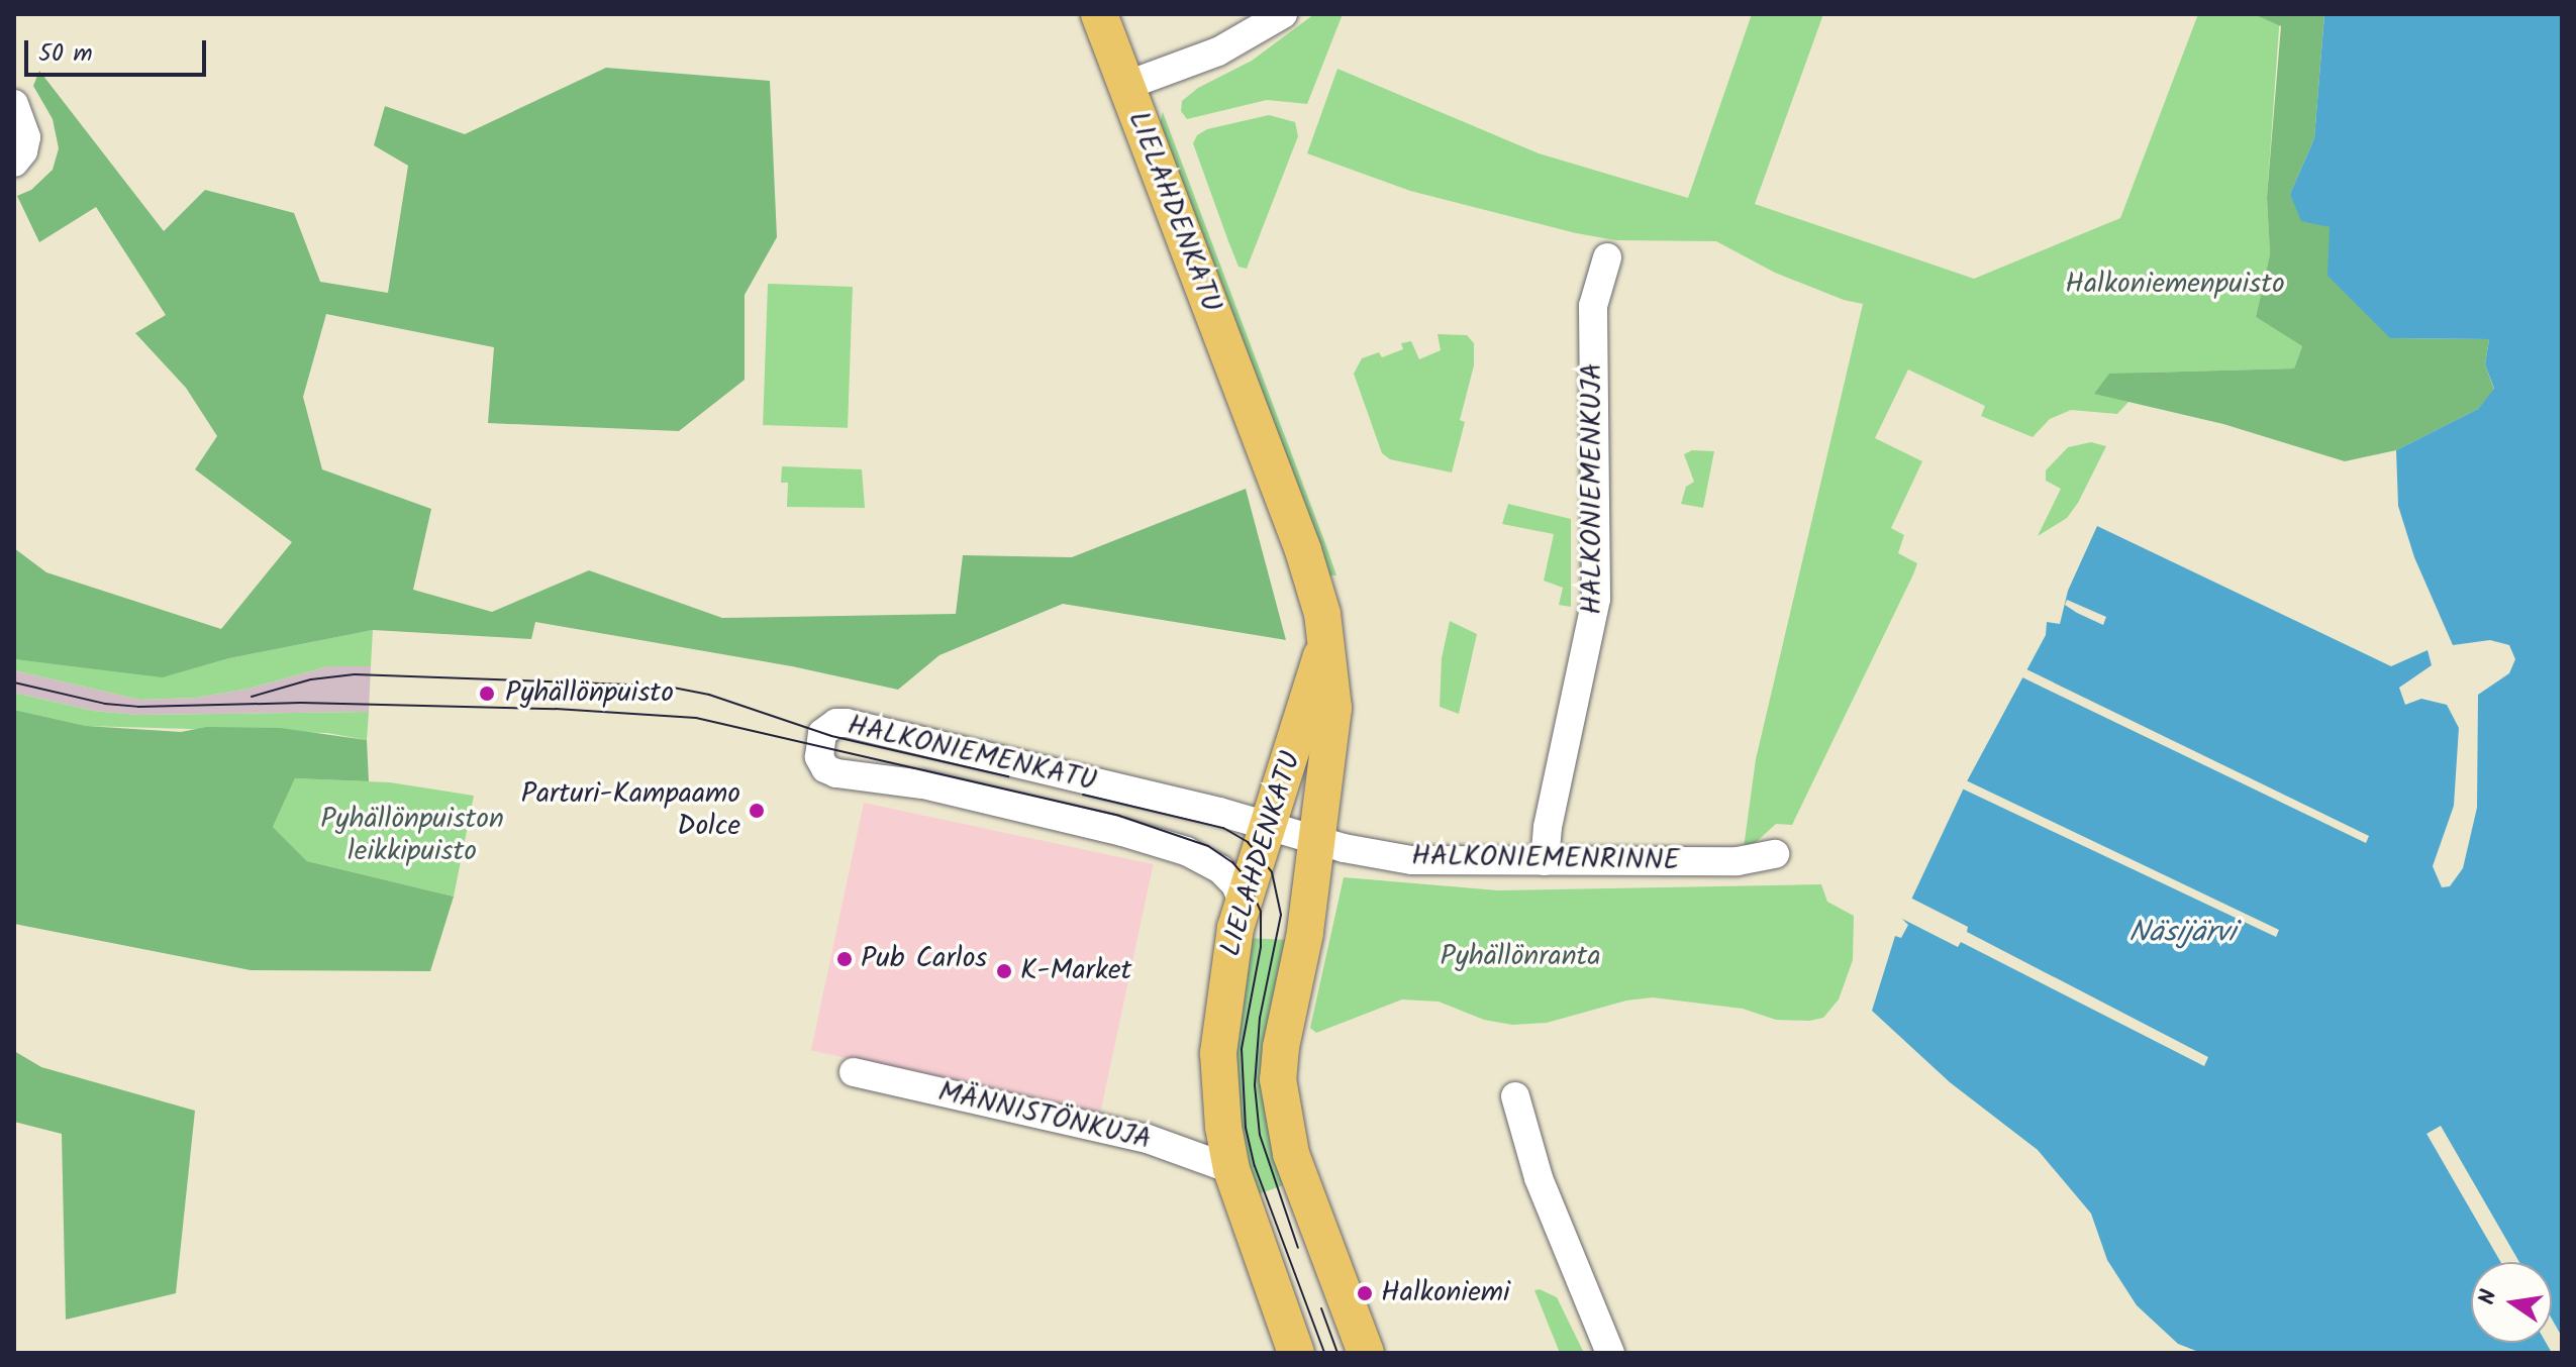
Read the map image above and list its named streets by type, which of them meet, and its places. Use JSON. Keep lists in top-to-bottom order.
{
  "streets": {
    "main road": ["LIELAHDENKATU"],
    "street": [
      "HALKONIEMENKUJA",
      "HALKONIEMENKATU",
      "HALKONIEMENRINNE",
      "MÄNNISTÖNKUJA"
    ]
  },
  "crossings": [
    ["LIELAHDENKATU", "HALKONIEMENKATU"],
    ["LIELAHDENKATU", "HALKONIEMENRINNE"],
    ["LIELAHDENKATU", "MÄNNISTÖNKUJA"],
    ["HALKONIEMENKUJA", "HALKONIEMENRINNE"],
    ["HALKONIEMENKATU", "HALKONIEMENRINNE"]
  ],
  "water": ["Näsijärvi"],
  "parks": ["Halkoniemenpuisto", "Pyhällönpuiston leikkipuisto", "Pyhällönranta"],
  "places": [
    "Pyhällönpuisto",
    "Parturi-Kampaamo Dolce",
    "Pub Carlos",
    "K-Market",
    "Halkoniemi"
  ],
  "scale_bar": "50 m",
  "north": "left"
}
